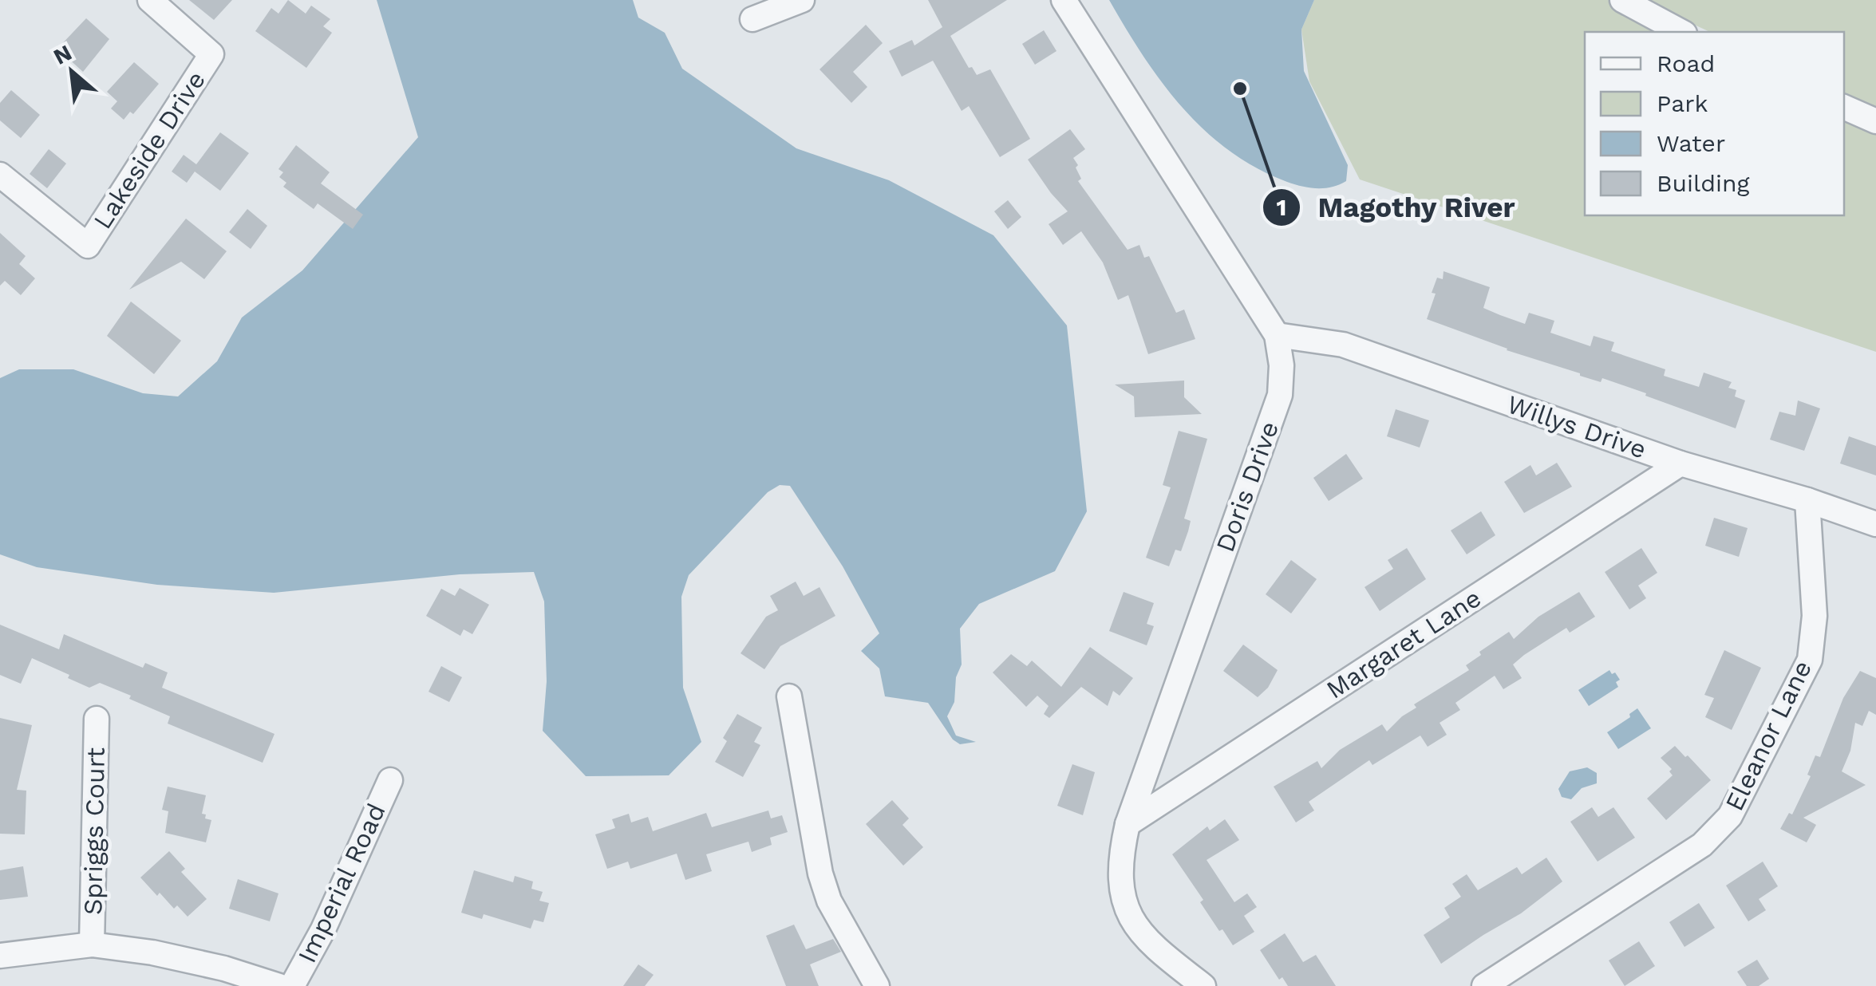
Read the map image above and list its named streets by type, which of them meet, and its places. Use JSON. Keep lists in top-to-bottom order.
{
  "streets": {
    "street": [
      "Lakeside Drive",
      "Willys Drive",
      "Doris Drive",
      "Margaret Lane",
      "Eleanor Lane",
      "Spriggs Court",
      "Imperial Road"
    ]
  },
  "crossings": [
    ["Willys Drive", "Doris Drive"],
    ["Willys Drive", "Margaret Lane"],
    ["Willys Drive", "Eleanor Lane"],
    ["Doris Drive", "Margaret Lane"]
  ],
  "places": ["Magothy River"],
  "legend": [
    "Road",
    "Park",
    "Water",
    "Building"
  ],
  "north": "top left"
}
